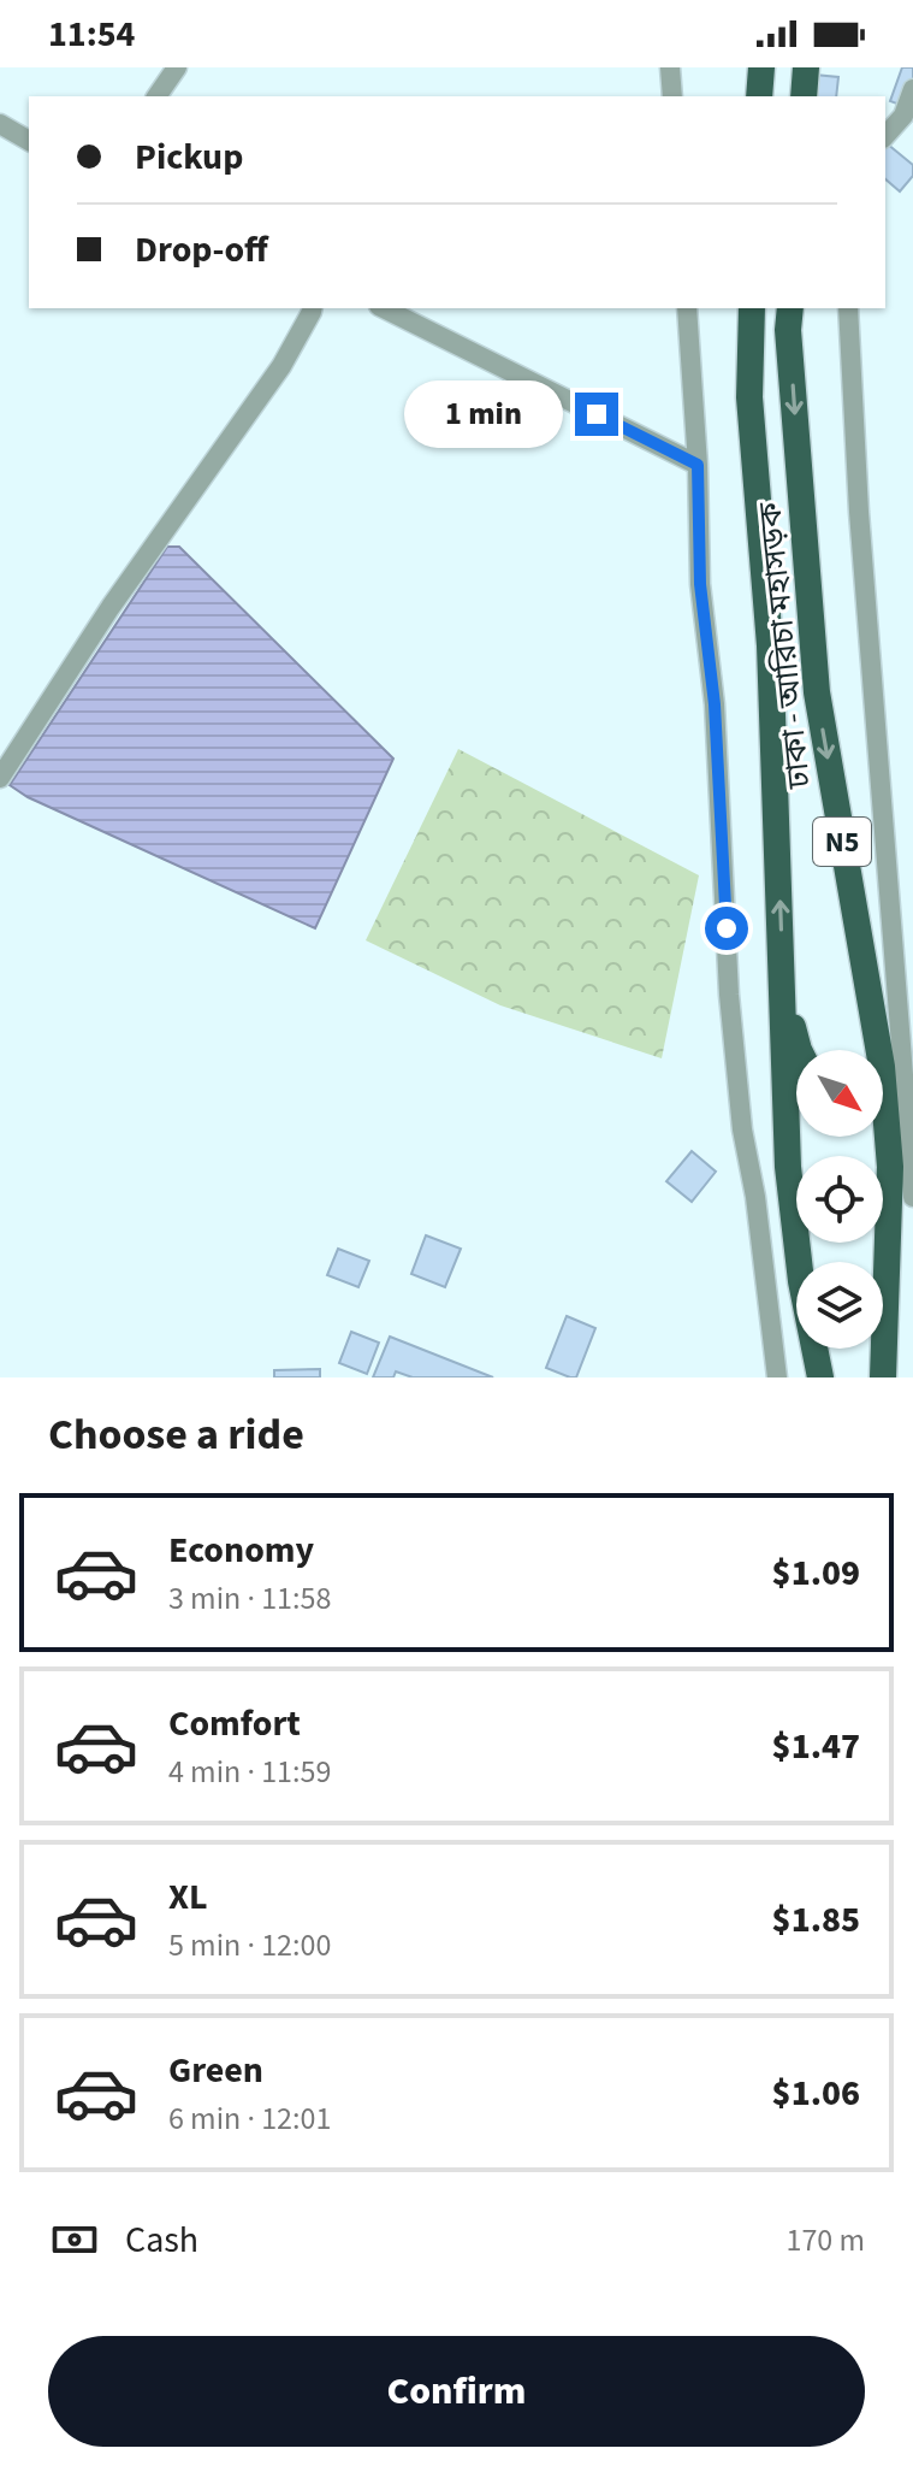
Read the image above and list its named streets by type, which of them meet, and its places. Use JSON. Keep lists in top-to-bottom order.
{
  "streets": {
    "highway": ["ঢাকা - আরিচা মহাসড়ক", "N5"]
  },
  "north": "bottom right",
  "page": {
    "status": "11:54",
    "banner": ["Pickup", "Drop-off"],
    "bubble": "1 min",
    "heading": "Choose a ride",
    "list": [
      {
        "name": "Economy",
        "note": "3 min · 11:58",
        "value": "$1.09"
      },
      {
        "name": "Comfort",
        "note": "4 min · 11:59",
        "value": "$1.47"
      },
      {
        "name": "XL",
        "note": "5 min · 12:00",
        "value": "$1.85"
      },
      {
        "name": "Green",
        "note": "6 min · 12:01",
        "value": "$1.06"
      }
    ],
    "pay": ["Cash", "170 m"],
    "buttons": "Confirm"
  }
}
